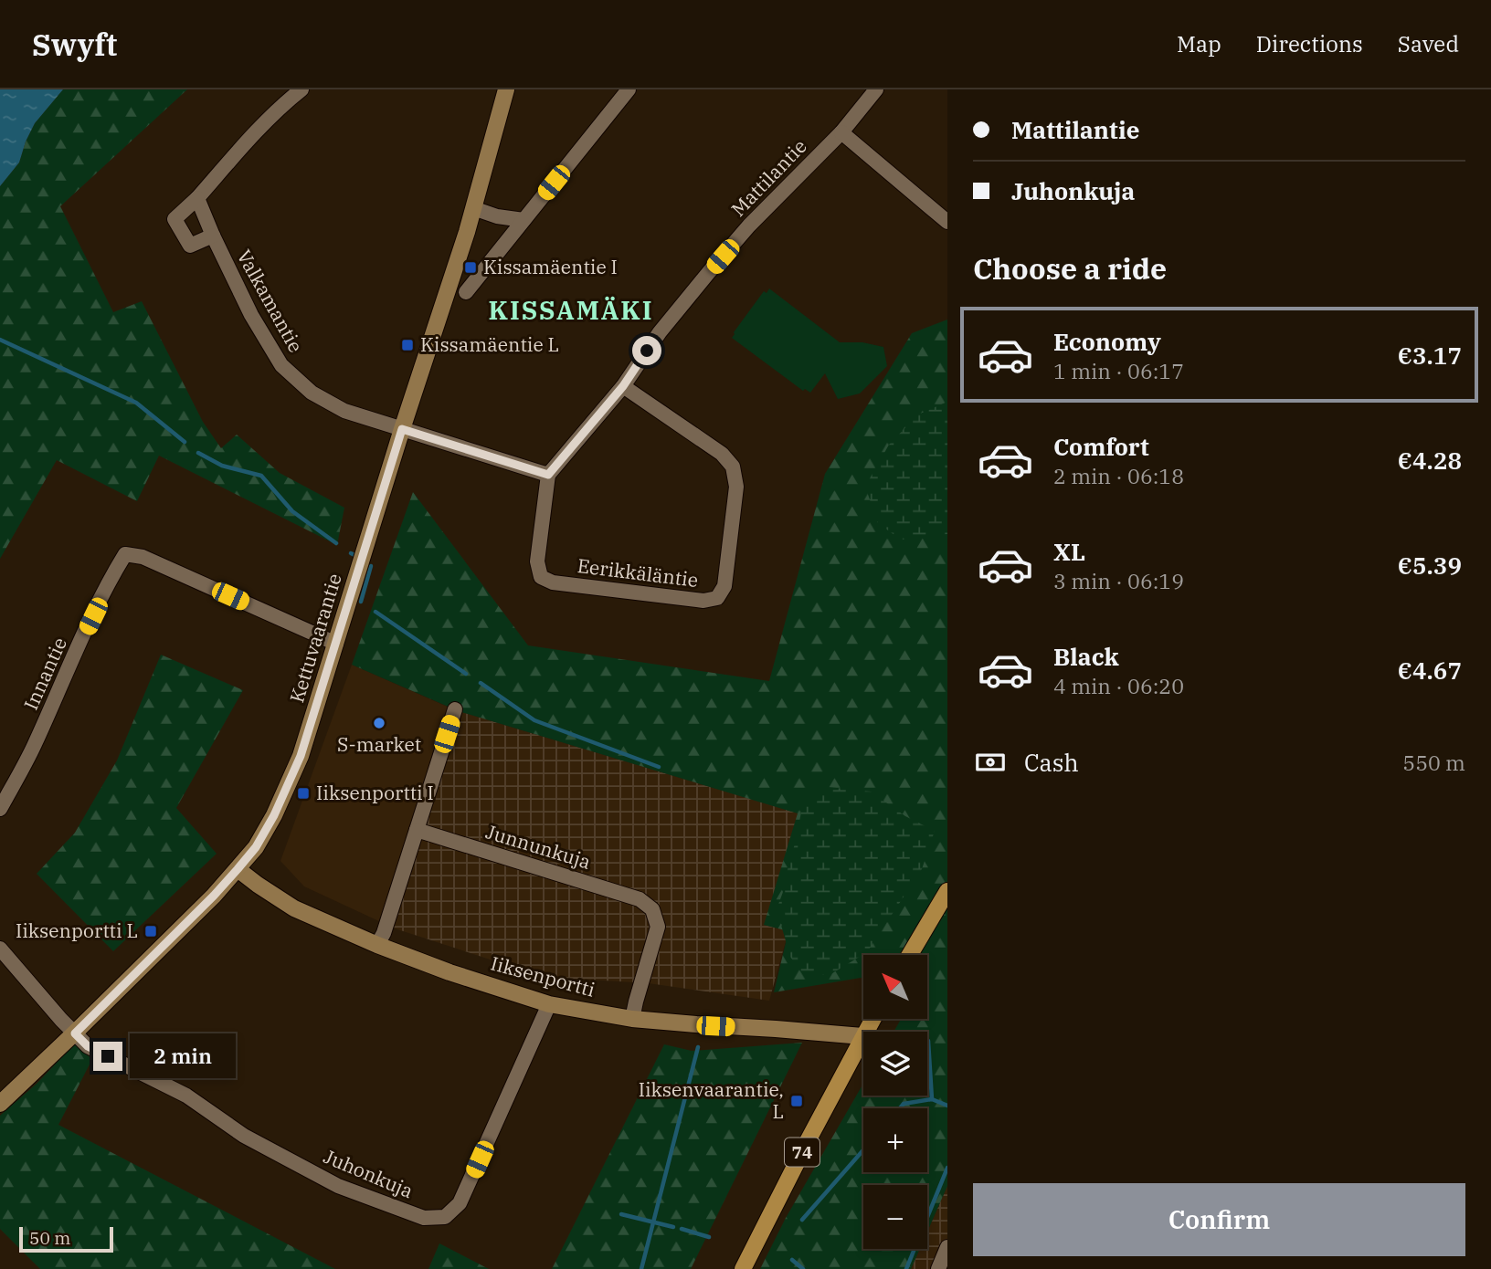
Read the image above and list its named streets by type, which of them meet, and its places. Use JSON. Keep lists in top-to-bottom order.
{
  "streets": {
    "main road": ["74"],
    "street": [
      "Mattilantie",
      "Valkamantie",
      "Eerikkäläntie",
      "Kettuvaarantie",
      "Innantie",
      "Junnunkuja",
      "Iiksenportti",
      "Juhonkuja"
    ]
  },
  "crossings": [
    ["Mattilantie", "Eerikkäläntie"],
    ["Valkamantie", "Kettuvaarantie"],
    ["Kettuvaarantie", "Innantie"],
    ["Kettuvaarantie", "Iiksenportti"],
    ["Kettuvaarantie", "Juhonkuja"],
    ["Junnunkuja", "Iiksenportti"],
    ["Iiksenportti", "74"],
    ["Iiksenportti", "Juhonkuja"]
  ],
  "districts": ["KISSAMÄKI"],
  "places": {
    "transit": [
      "Kissamäentie I",
      "Kissamäentie L",
      "Iiksenportti I",
      "Iiksenportti L",
      "Iiksenvaarantie, L"
    ],
    "other": ["S-market"]
  },
  "scale_bar": "50 m",
  "north": "top left",
  "page": {
    "header": "Swyft",
    "nav": ["Map", "Directions", "Saved"],
    "banner": ["Mattilantie", "Juhonkuja"],
    "heading": "Choose a ride",
    "list": [
      {
        "name": "Economy",
        "note": "1 min · 06:17",
        "value": "€3.17"
      },
      {
        "name": "Comfort",
        "note": "2 min · 06:18",
        "value": "€4.28"
      },
      {
        "name": "XL",
        "note": "3 min · 06:19",
        "value": "€5.39"
      },
      {
        "name": "Black",
        "note": "4 min · 06:20",
        "value": "€4.67"
      }
    ],
    "pay": ["Cash", "550 m"],
    "map_buttons": ["+", "−"],
    "bubble": "2 min",
    "buttons": "Confirm",
    "scale": "50 m"
  }
}
